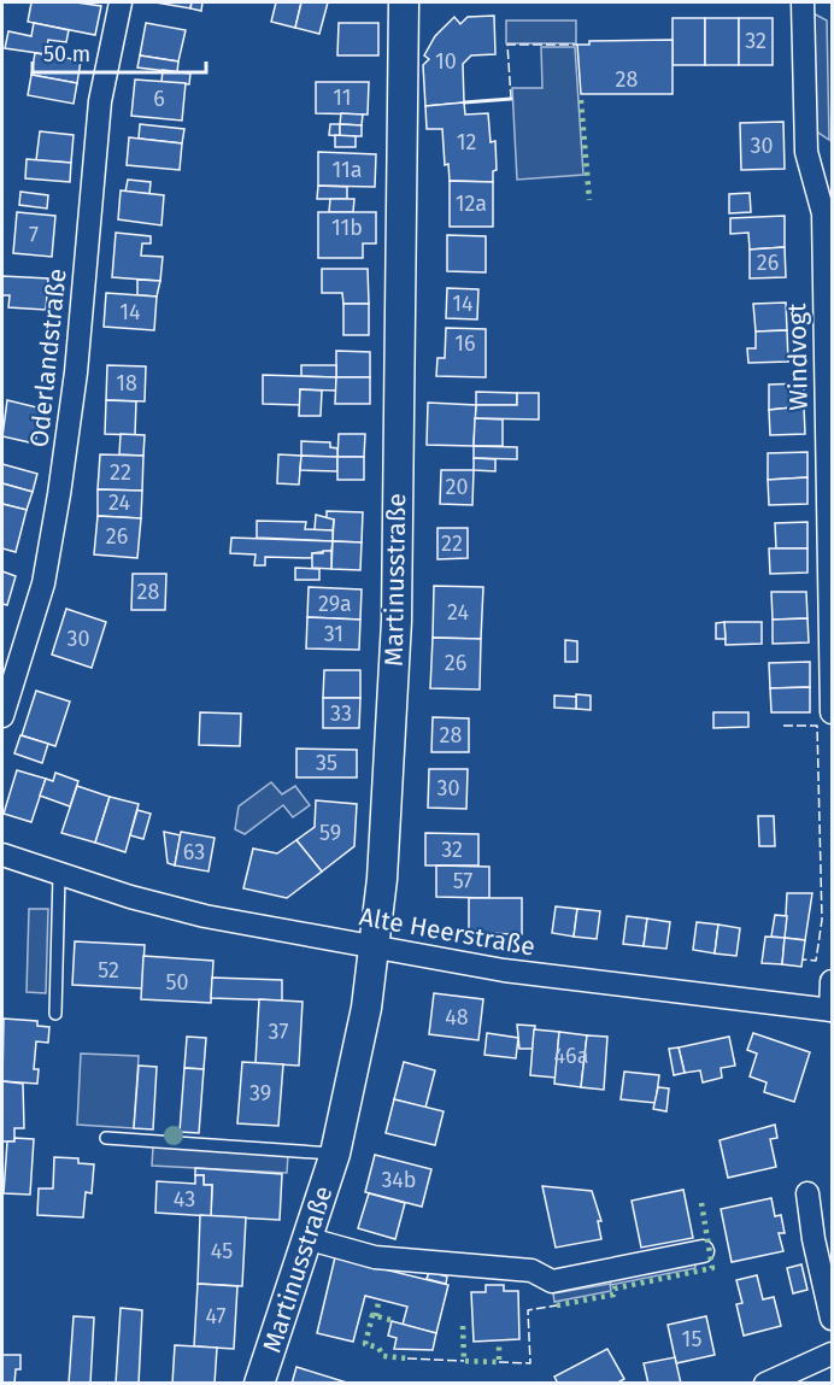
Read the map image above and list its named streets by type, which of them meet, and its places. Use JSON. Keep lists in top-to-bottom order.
{
  "streets": {
    "main road": ["Martinusstraße"],
    "street": ["Windvogt", "Oderlandstraße", "Alte Heerstraße"]
  },
  "crossings": [
    ["Martinusstraße", "Alte Heerstraße"]
  ],
  "house_numbers": [
    "32",
    "10",
    "28",
    "11",
    "6",
    "12",
    "30",
    "11a",
    "12a",
    "11b",
    "7",
    "26",
    "14",
    "14",
    "16",
    "18",
    "22",
    "20",
    "24",
    "26",
    "22",
    "28",
    "29a",
    "24",
    "31",
    "30",
    "26",
    "33",
    "28",
    "35",
    "30",
    "59",
    "32",
    "63",
    "57",
    "52",
    "50",
    "48",
    "37",
    "46a",
    "39",
    "34b",
    "43",
    "45",
    "47",
    "15"
  ],
  "scale_bar": "50 m"
}
